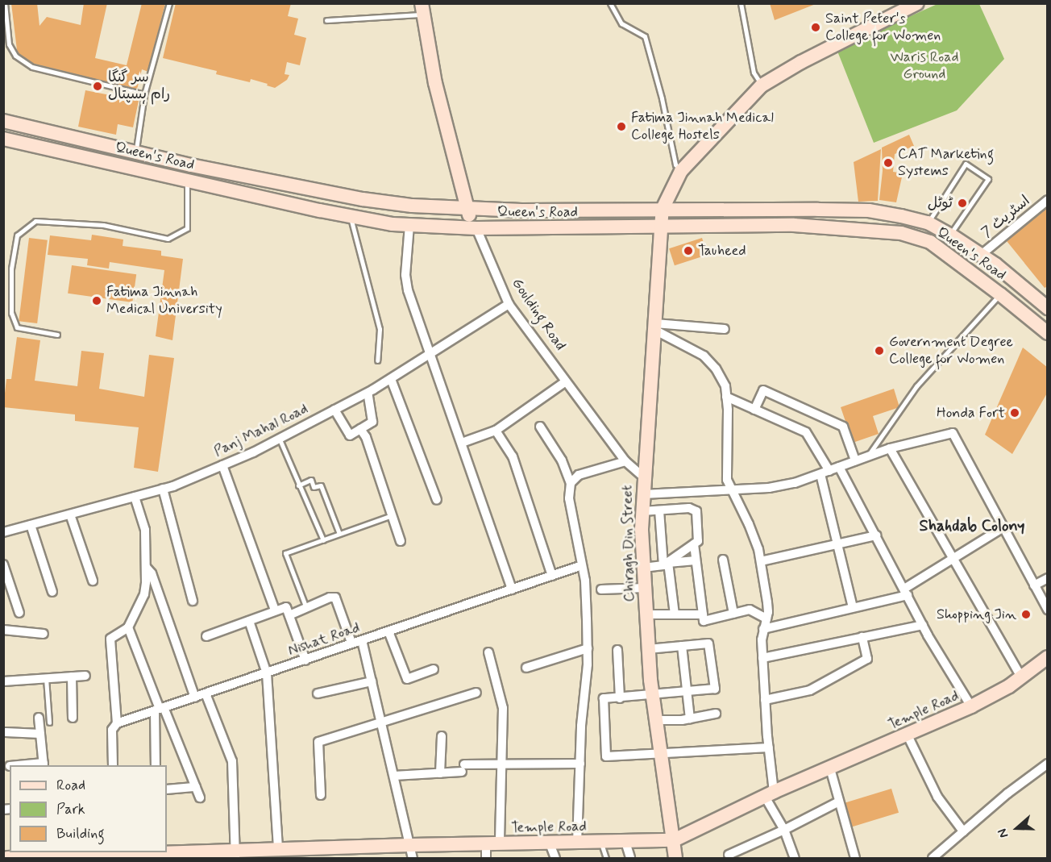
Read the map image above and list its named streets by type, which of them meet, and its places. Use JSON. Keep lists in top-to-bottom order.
{
  "streets": {
    "street": [
      "Queen's Road",
      "اسٹریٹ 7",
      "Goulding Road",
      "Panj Mahal Road",
      "Chiragh Din Street",
      "Nishat Road",
      "Temple Road"
    ]
  },
  "crossings": [
    ["Queen's Road", "اسٹریٹ 7"],
    ["Queen's Road", "Goulding Road"],
    ["Queen's Road", "Chiragh Din Street"],
    ["Goulding Road", "Panj Mahal Road"],
    ["Goulding Road", "Chiragh Din Street"],
    ["Chiragh Din Street", "Temple Road"]
  ],
  "districts": ["Shahdab Colony"],
  "parks": ["Waris Road Ground"],
  "places": [
    "Saint Peter's College for Women",
    "سر گنگا رام ہسپتال",
    "Fatima Jinnah Medical College Hostels",
    "CAT Marketing Systems",
    "ٹوٹل",
    "Tauheed",
    "Fatima Jinnah Medical University",
    "Government Degree College for Women",
    "Honda Fort",
    "Shopping Jin"
  ],
  "legend": ["Road", "Park", "Building"],
  "north": "left"
}
